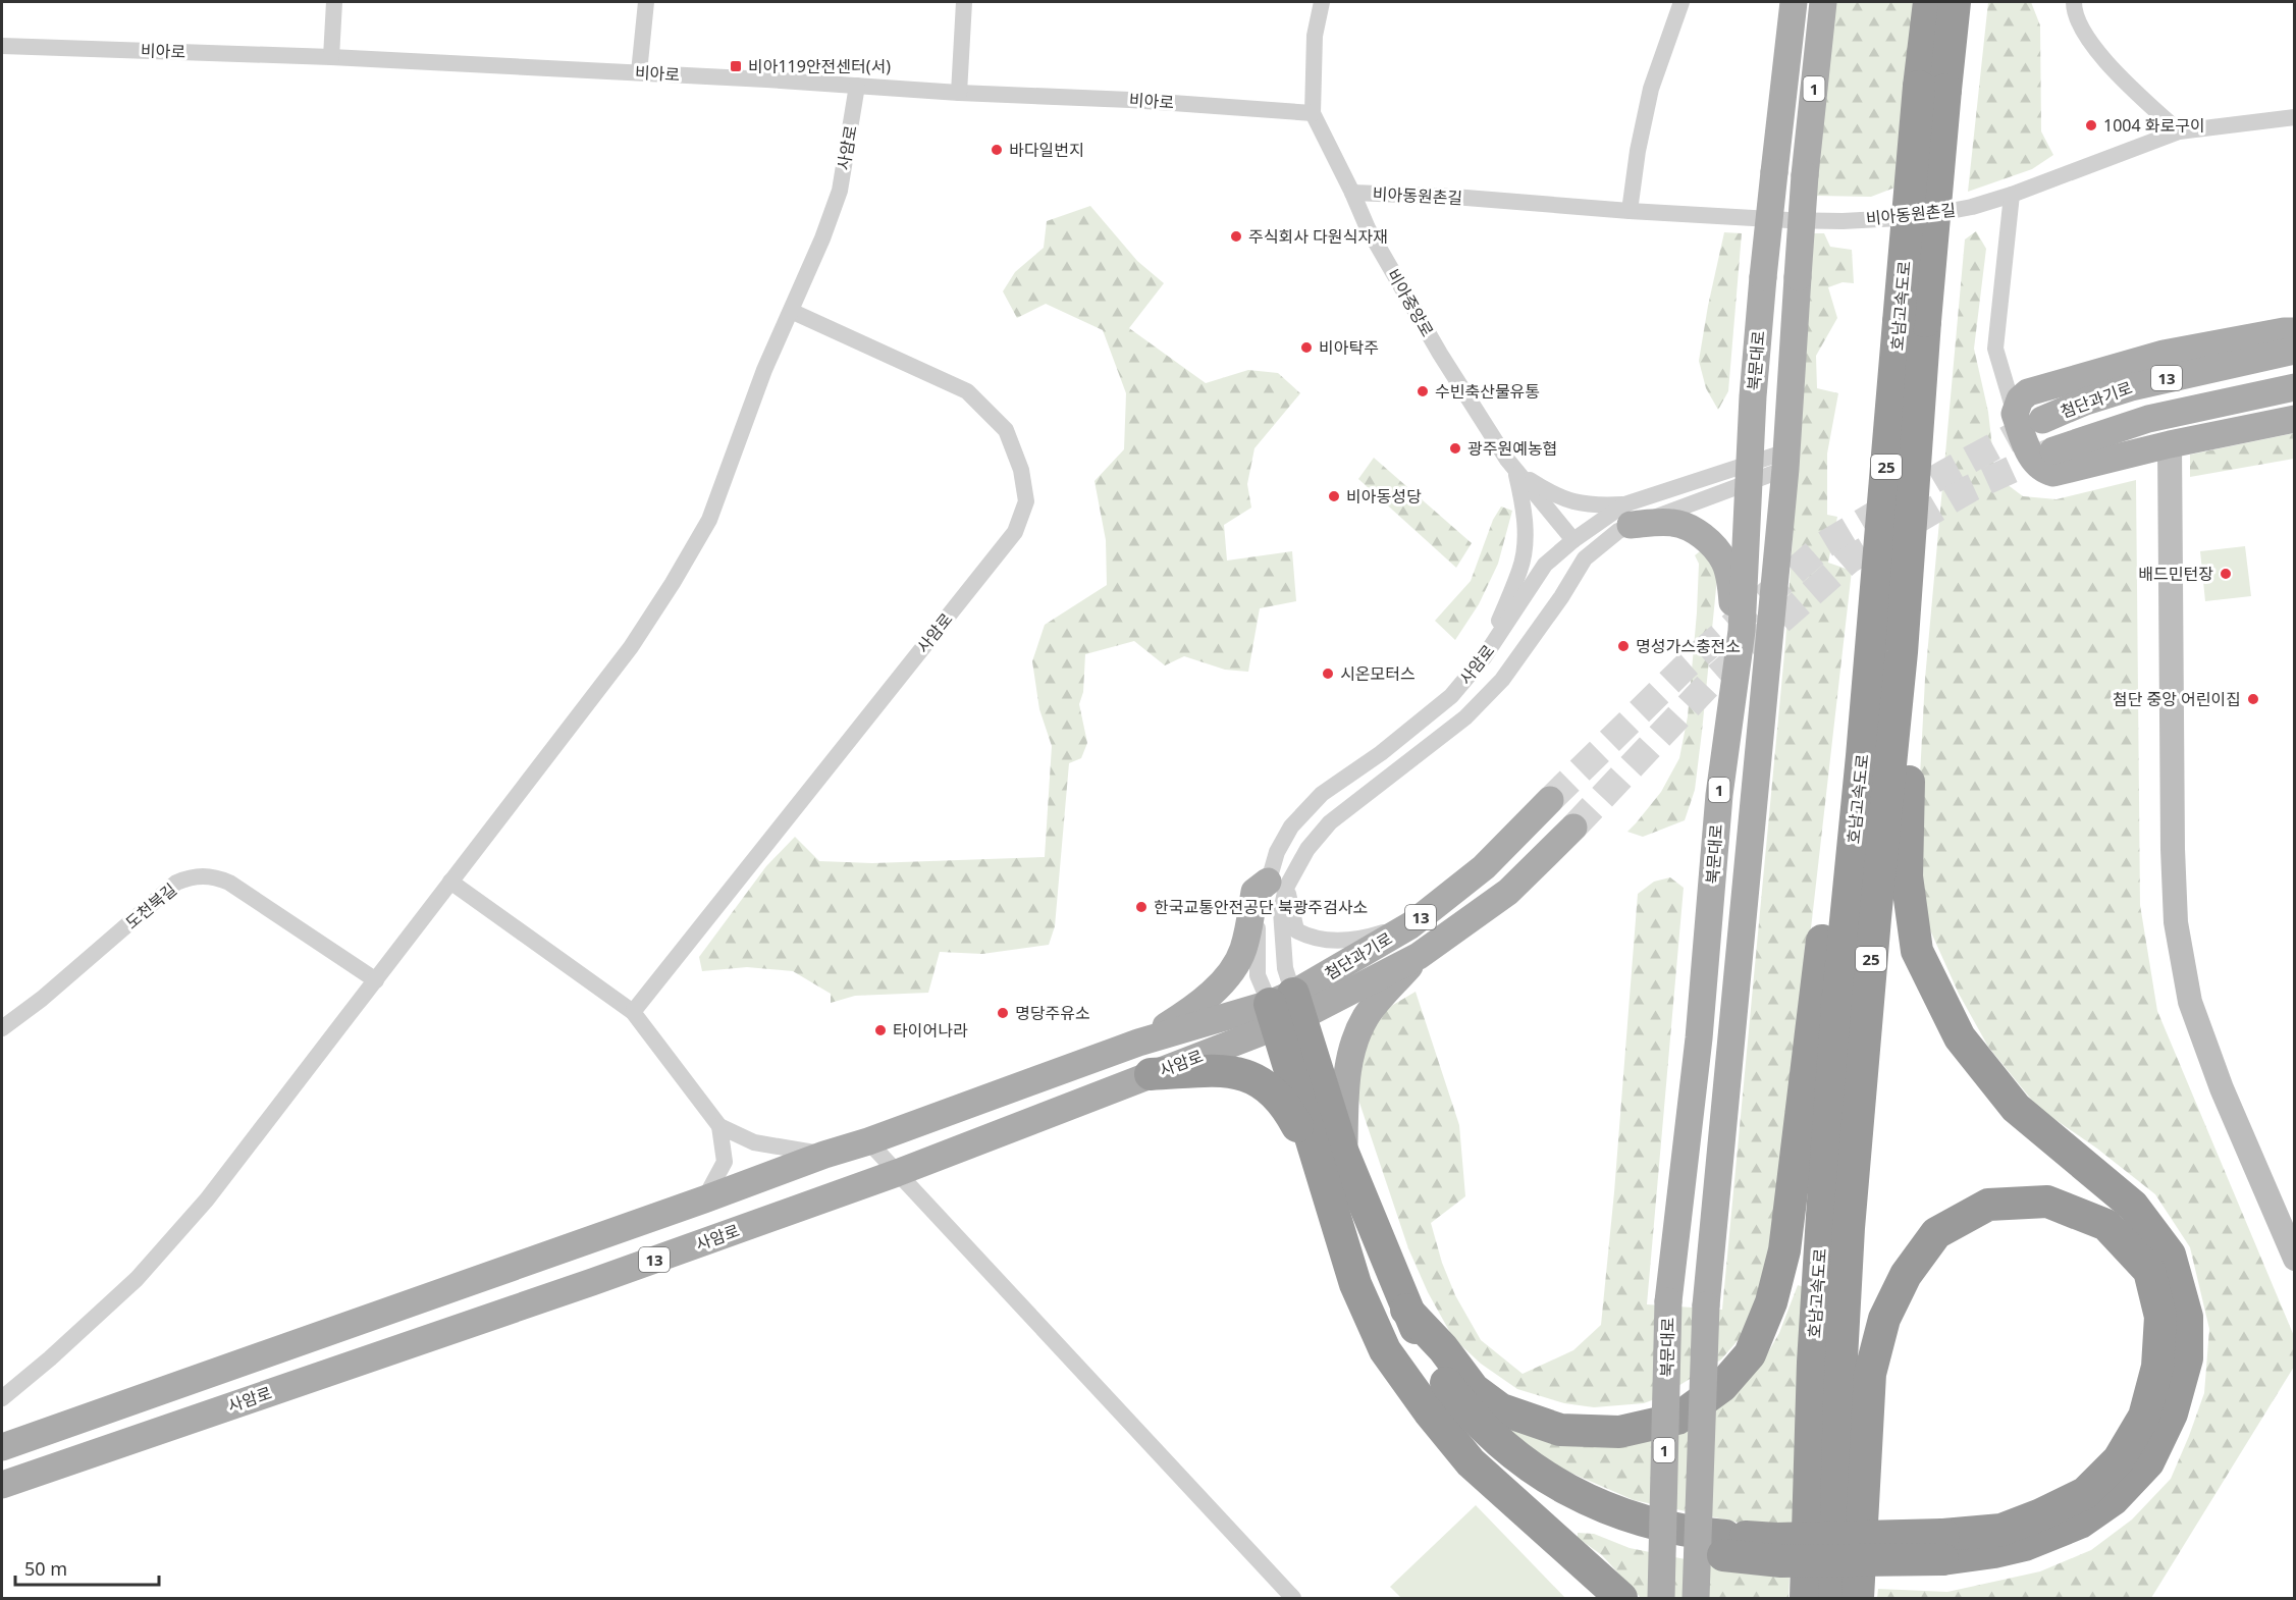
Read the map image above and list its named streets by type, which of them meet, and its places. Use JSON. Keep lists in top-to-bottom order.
{
  "streets": {
    "highway": ["호남고속도로", "25"],
    "main road": [
      "1",
      "사암로",
      "북문대로",
      "13",
      "첨단과기로"
    ],
    "street": [
      "비아로",
      "비아동원촌길",
      "비아중앙로",
      "도천북길"
    ]
  },
  "crossings": [
    ["비아로", "사암로"],
    ["비아로", "비아중앙로"],
    ["사암로", "비아중앙로"],
    ["사암로", "북문대로"],
    ["사암로", "13"],
    ["사암로", "첨단과기로"],
    ["사암로", "도천북길"],
    ["비아동원촌길", "비아중앙로"]
  ],
  "places": {
    "transit": ["비아119안전센터(서)"],
    "other": [
      "1004 화로구이",
      "바다일번지",
      "주식회사 다원식자재",
      "비아탁주",
      "수빈축산물유통",
      "광주원예농협",
      "비아동성당",
      "배드민턴장",
      "명성가스충전소",
      "시온모터스",
      "첨단 중앙 어린이집",
      "한국교통안전공단 북광주검사소",
      "명당주유소",
      "타이어나라"
    ]
  },
  "scale_bar": "50 m"
}
